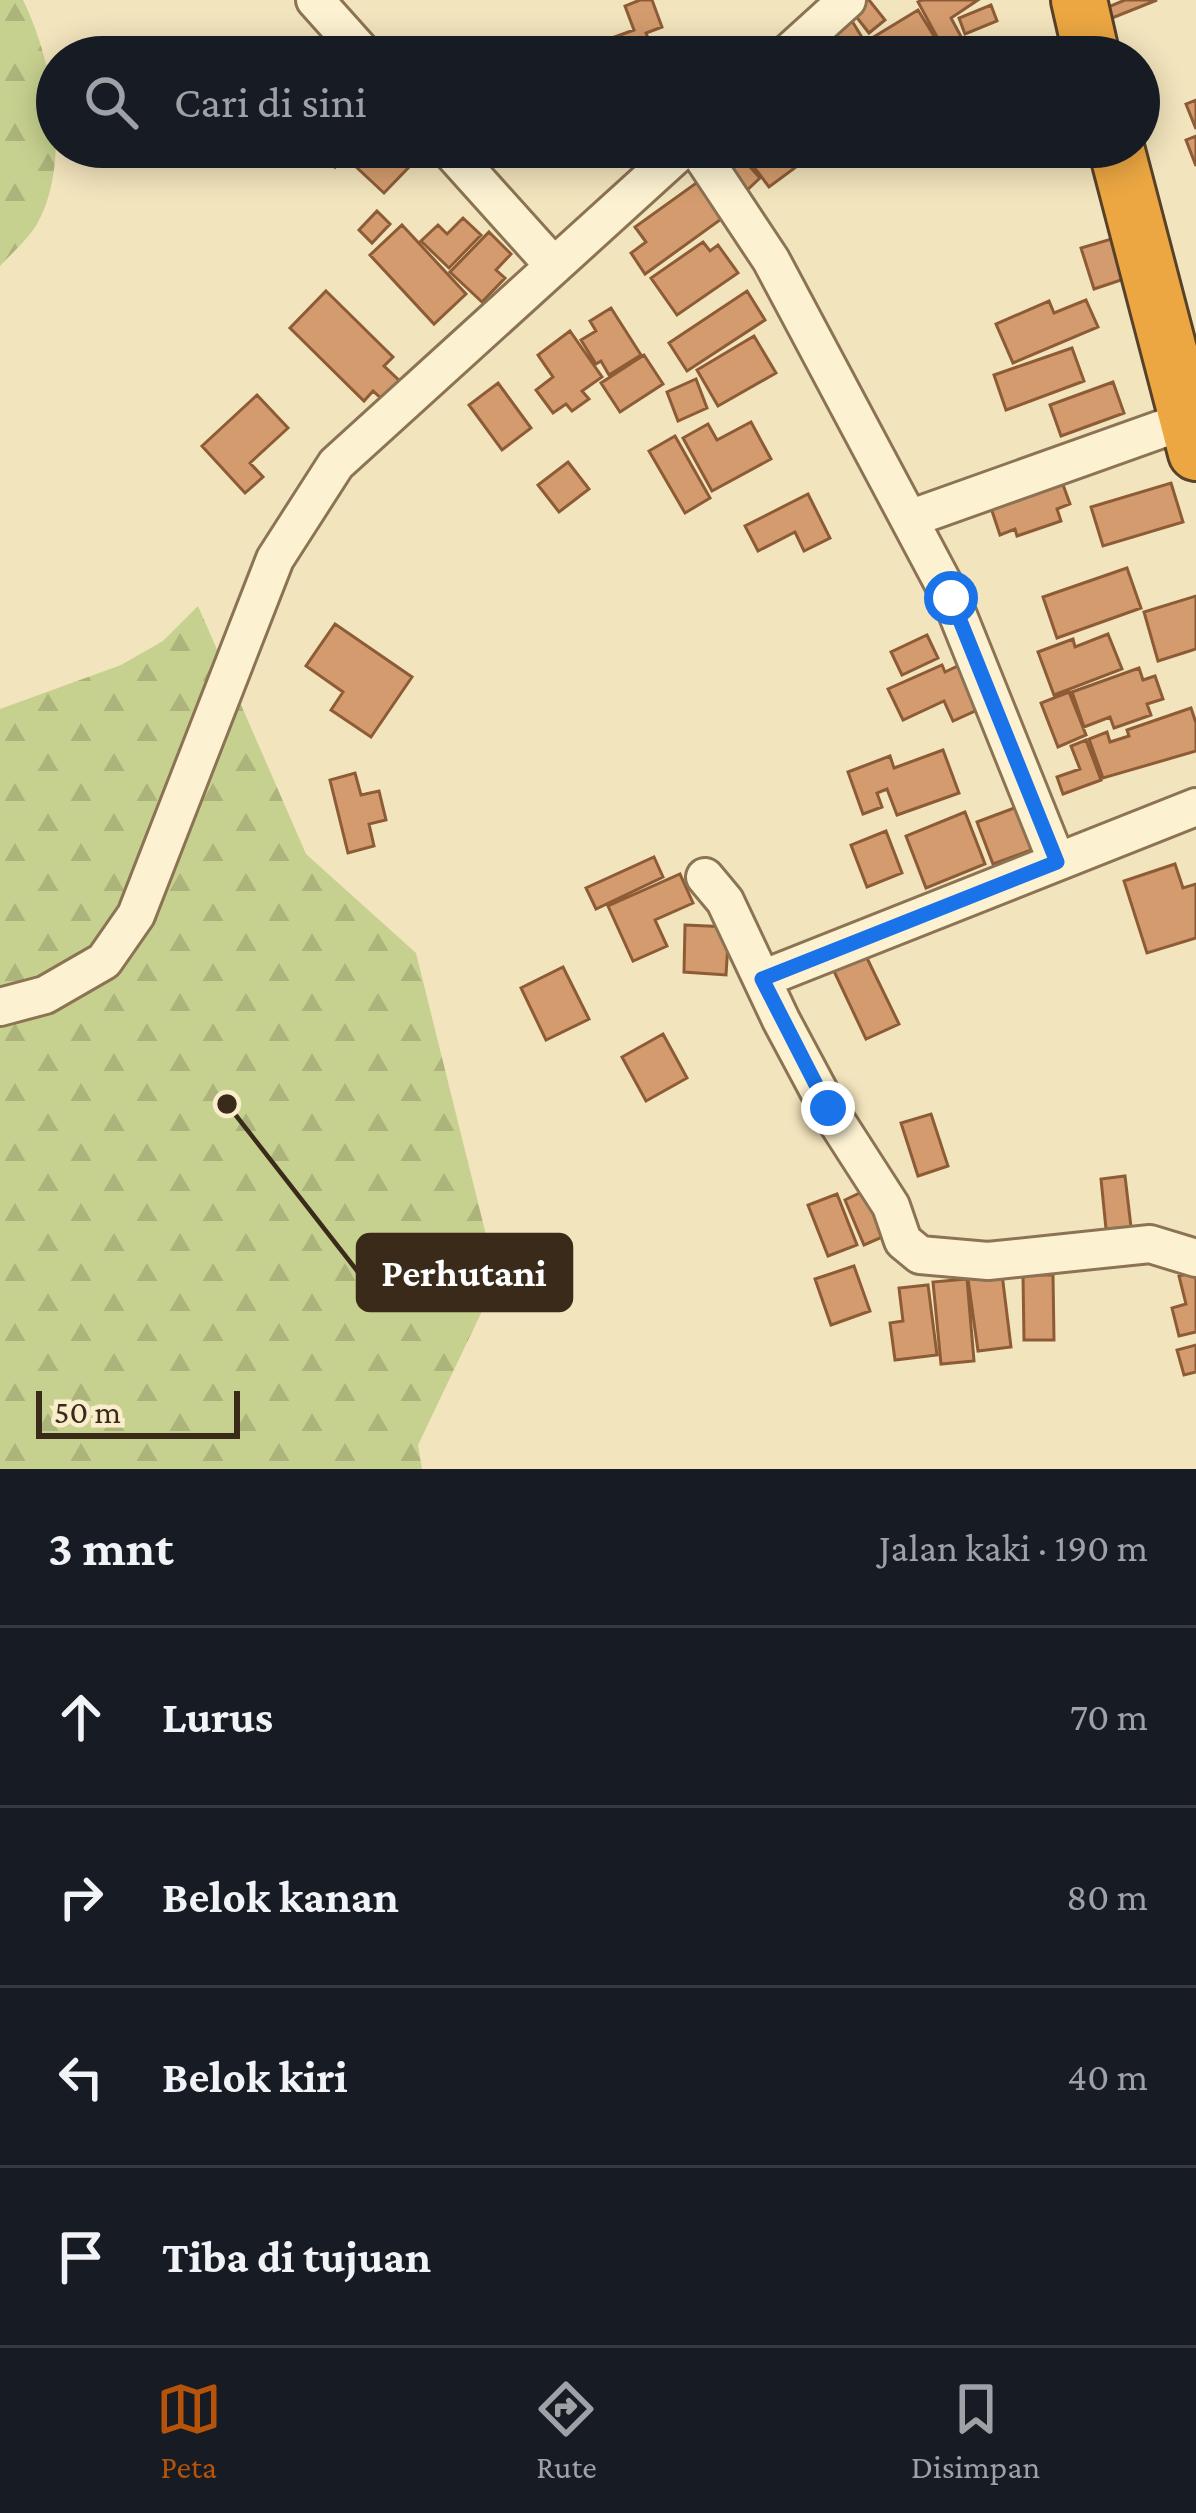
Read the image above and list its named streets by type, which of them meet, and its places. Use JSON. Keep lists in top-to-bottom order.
{
  "places": ["Perhutani"],
  "scale_bar": "50 m",
  "page": {
    "search": "Cari di sini",
    "scale": "50 m",
    "heading": ["3 mnt", "Jalan kaki · 190 m"],
    "list": [
      ["Lurus", "70 m"],
      ["Belok kanan", "80 m"],
      ["Belok kiri", "40 m"],
      "Tiba di tujuan"
    ],
    "nav": ["Peta", "Rute", "Disimpan"]
  }
}
